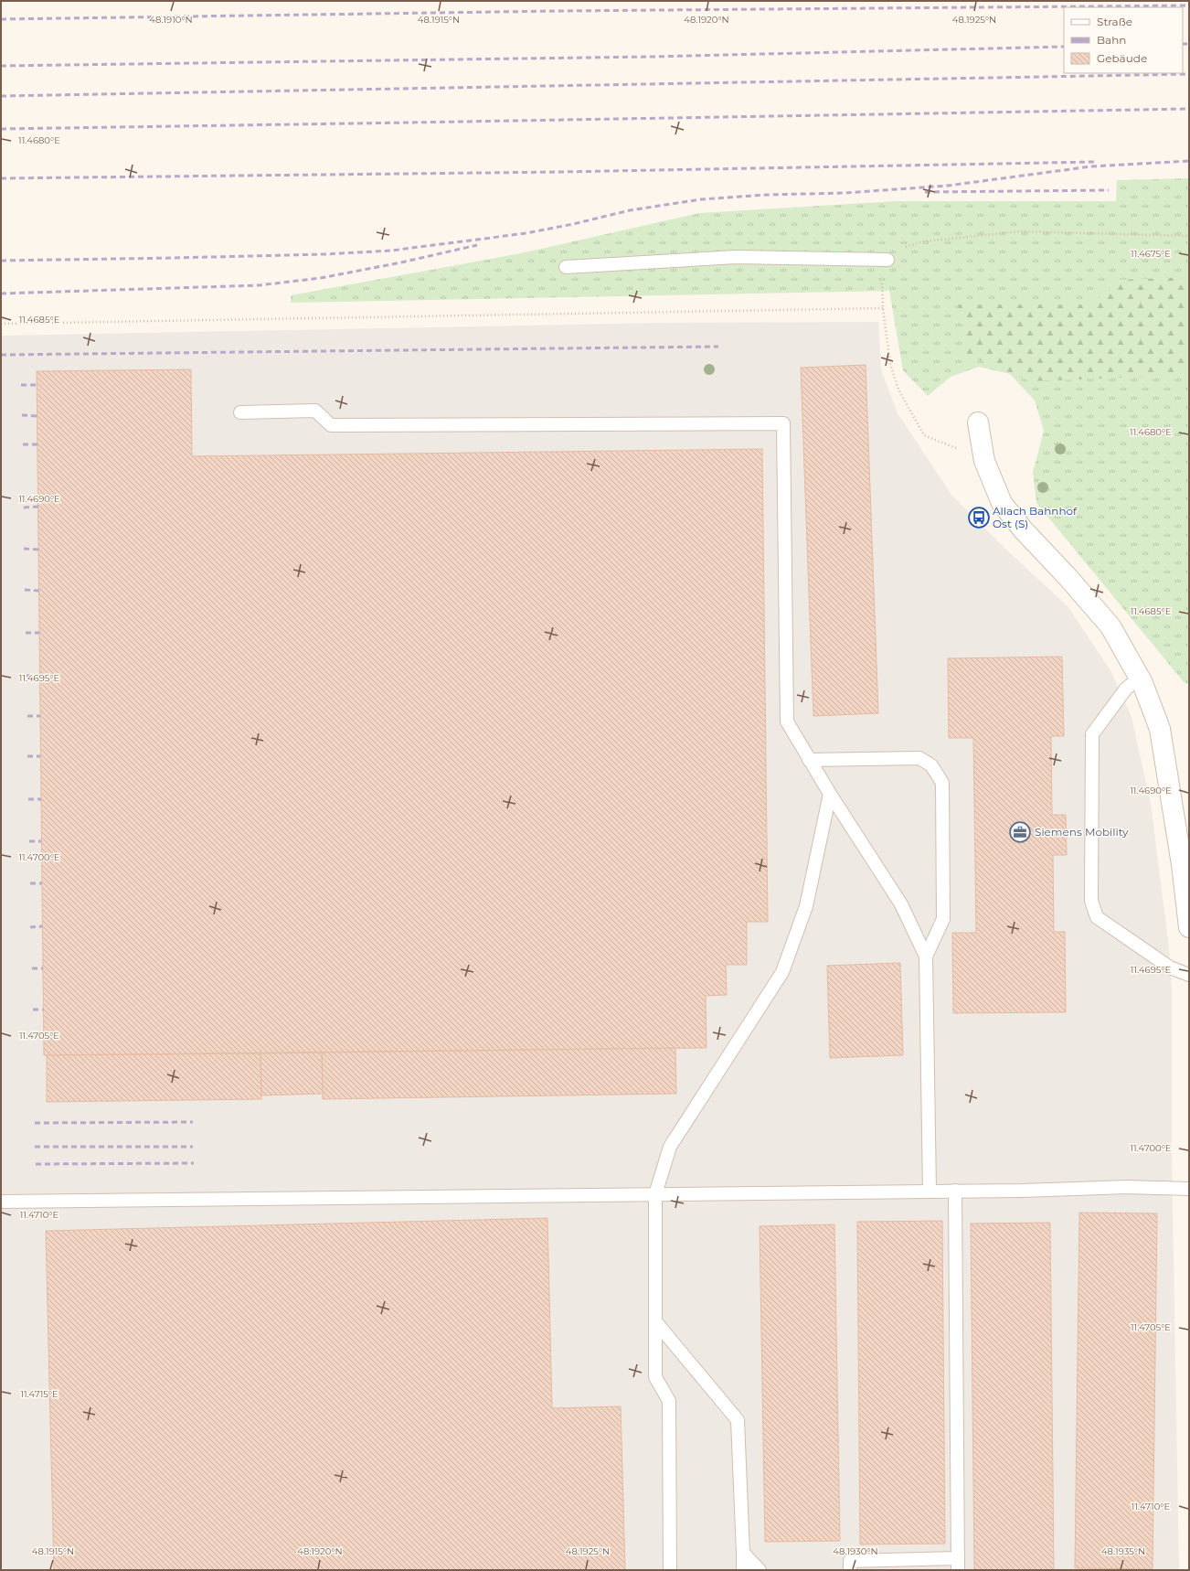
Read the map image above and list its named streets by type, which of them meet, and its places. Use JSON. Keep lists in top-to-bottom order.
{
  "places": {
    "bus stop": ["Allach Bahnhof Ost (S)"],
    "office": ["Siemens Mobility"]
  },
  "legend": ["Straße", "Bahn", "Gebäude"],
  "coordinates": [
    "48.1910°N",
    "48.1925°N",
    "48.1915°N",
    "48.1920°N",
    "11.4680°E",
    "11.4675°E",
    "11.4685°E",
    "11.4690°E",
    "11.4695°E",
    "11.4700°E",
    "11.4705°E",
    "11.4710°E",
    "11.4715°E",
    "48.1930°N",
    "48.1935°N"
  ]
}
